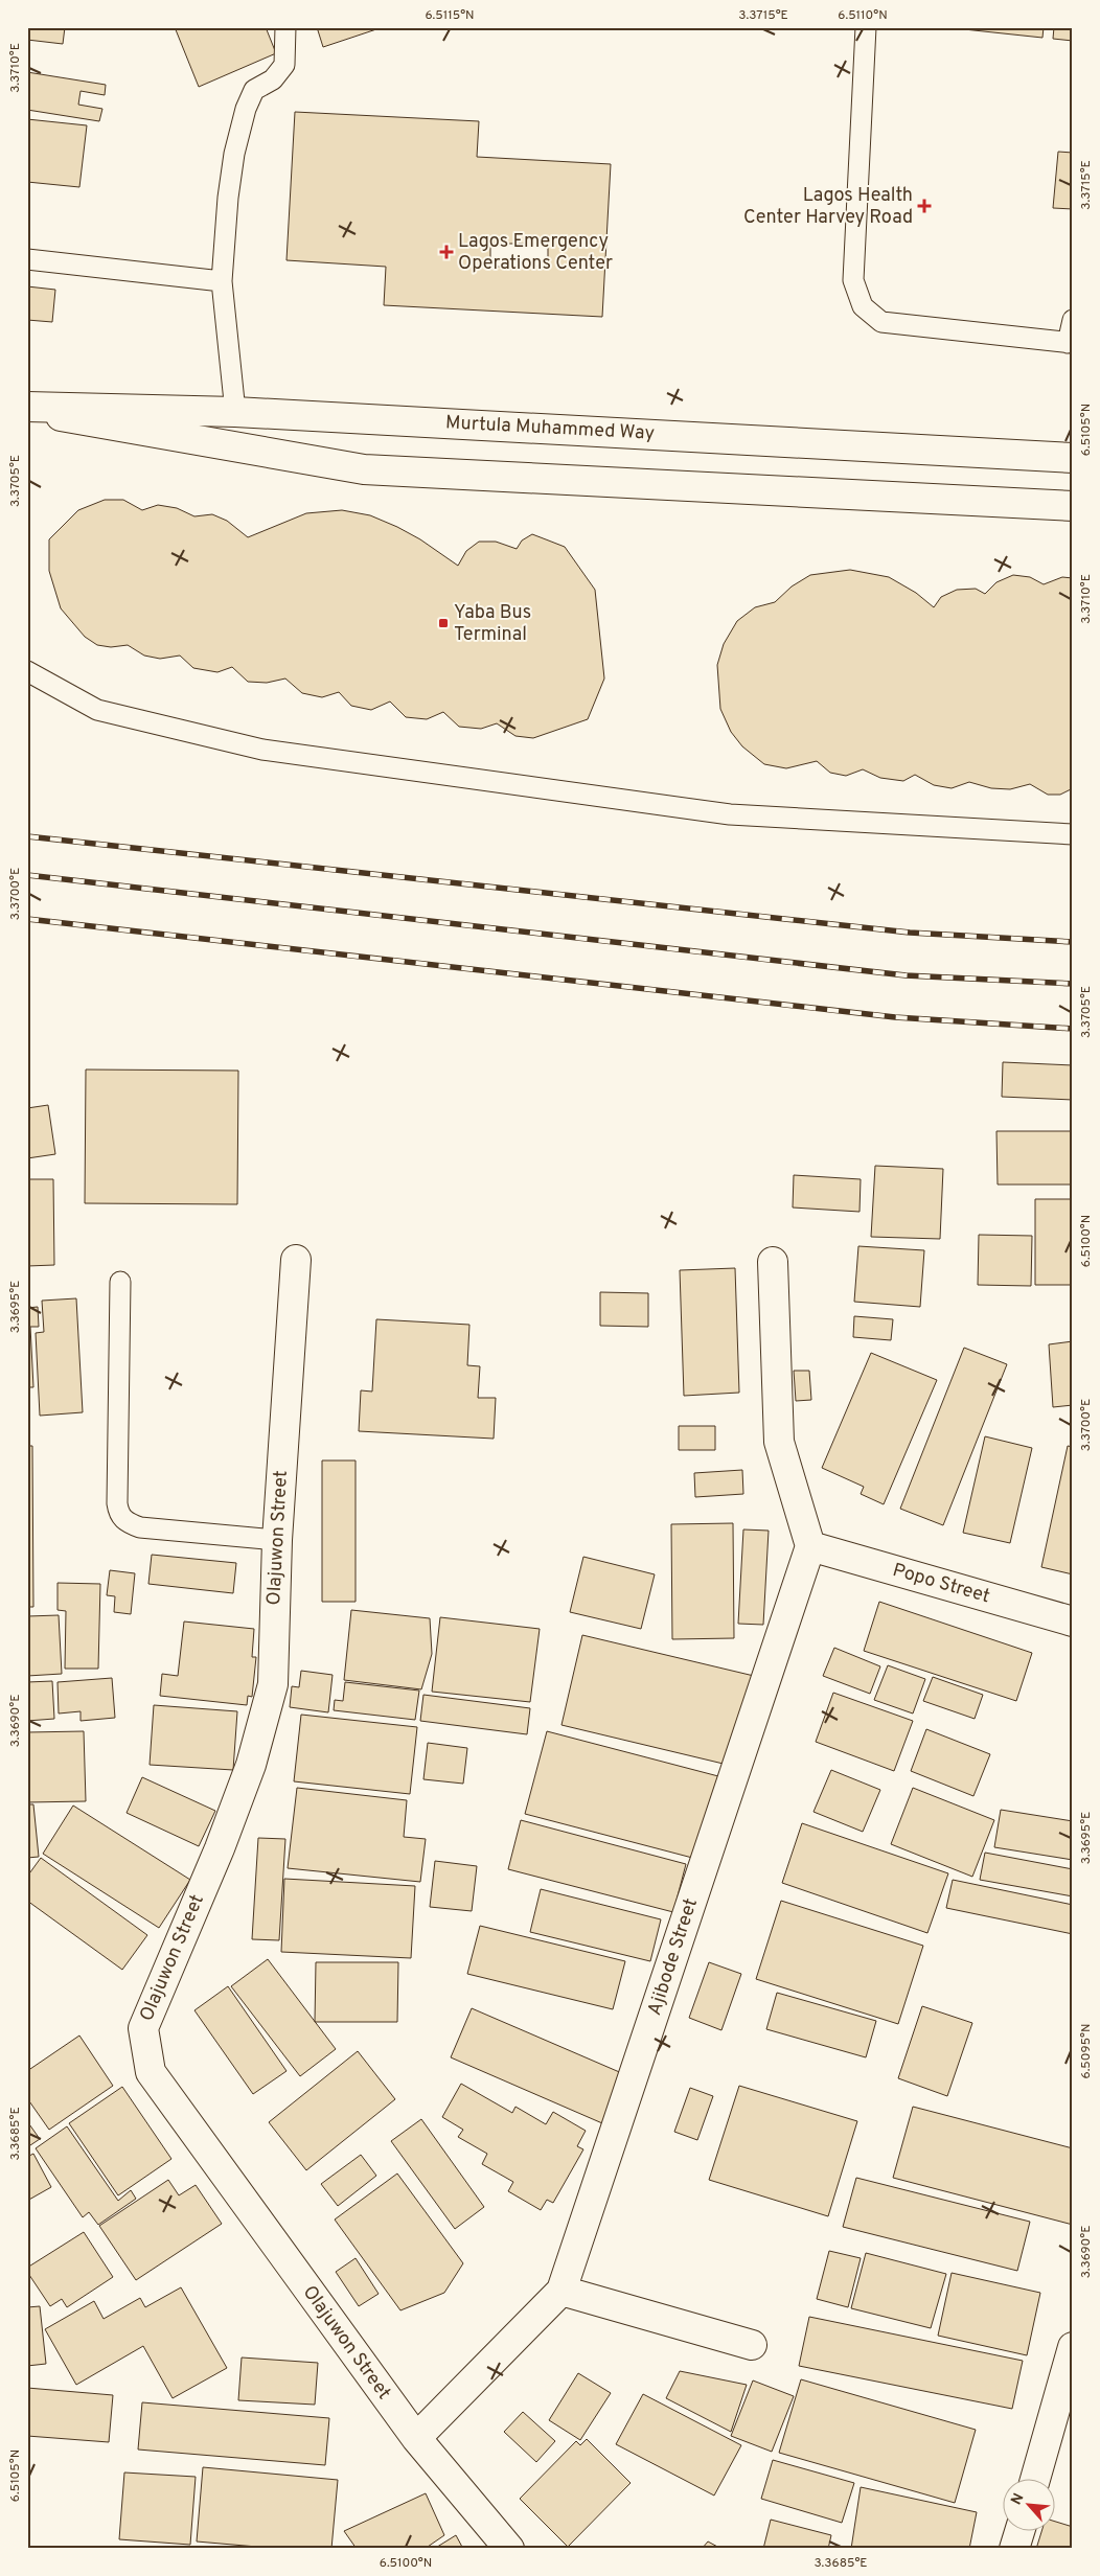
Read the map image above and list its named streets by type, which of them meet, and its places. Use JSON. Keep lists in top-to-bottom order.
{
  "streets": {
    "street": [
      "Murtula Muhammed Way",
      "Olajuwon Street",
      "Popo Street",
      "Ajibode Street"
    ]
  },
  "crossings": [
    ["Olajuwon Street", "Ajibode Street"],
    ["Popo Street", "Ajibode Street"]
  ],
  "places": {
    "health": ["Lagos Health Center Harvey Road", "Lagos Emergency Operations Center"],
    "transit": ["Yaba Bus Terminal"]
  },
  "north": "top left",
  "coordinates": [
    "6.5115°N",
    "3.3715°E",
    "6.5110°N",
    "3.3710°E",
    "6.5105°N",
    "3.3705°E",
    "3.3700°E",
    "6.5100°N",
    "3.3695°E",
    "3.3690°E",
    "6.5095°N",
    "3.3685°E"
  ]
}
